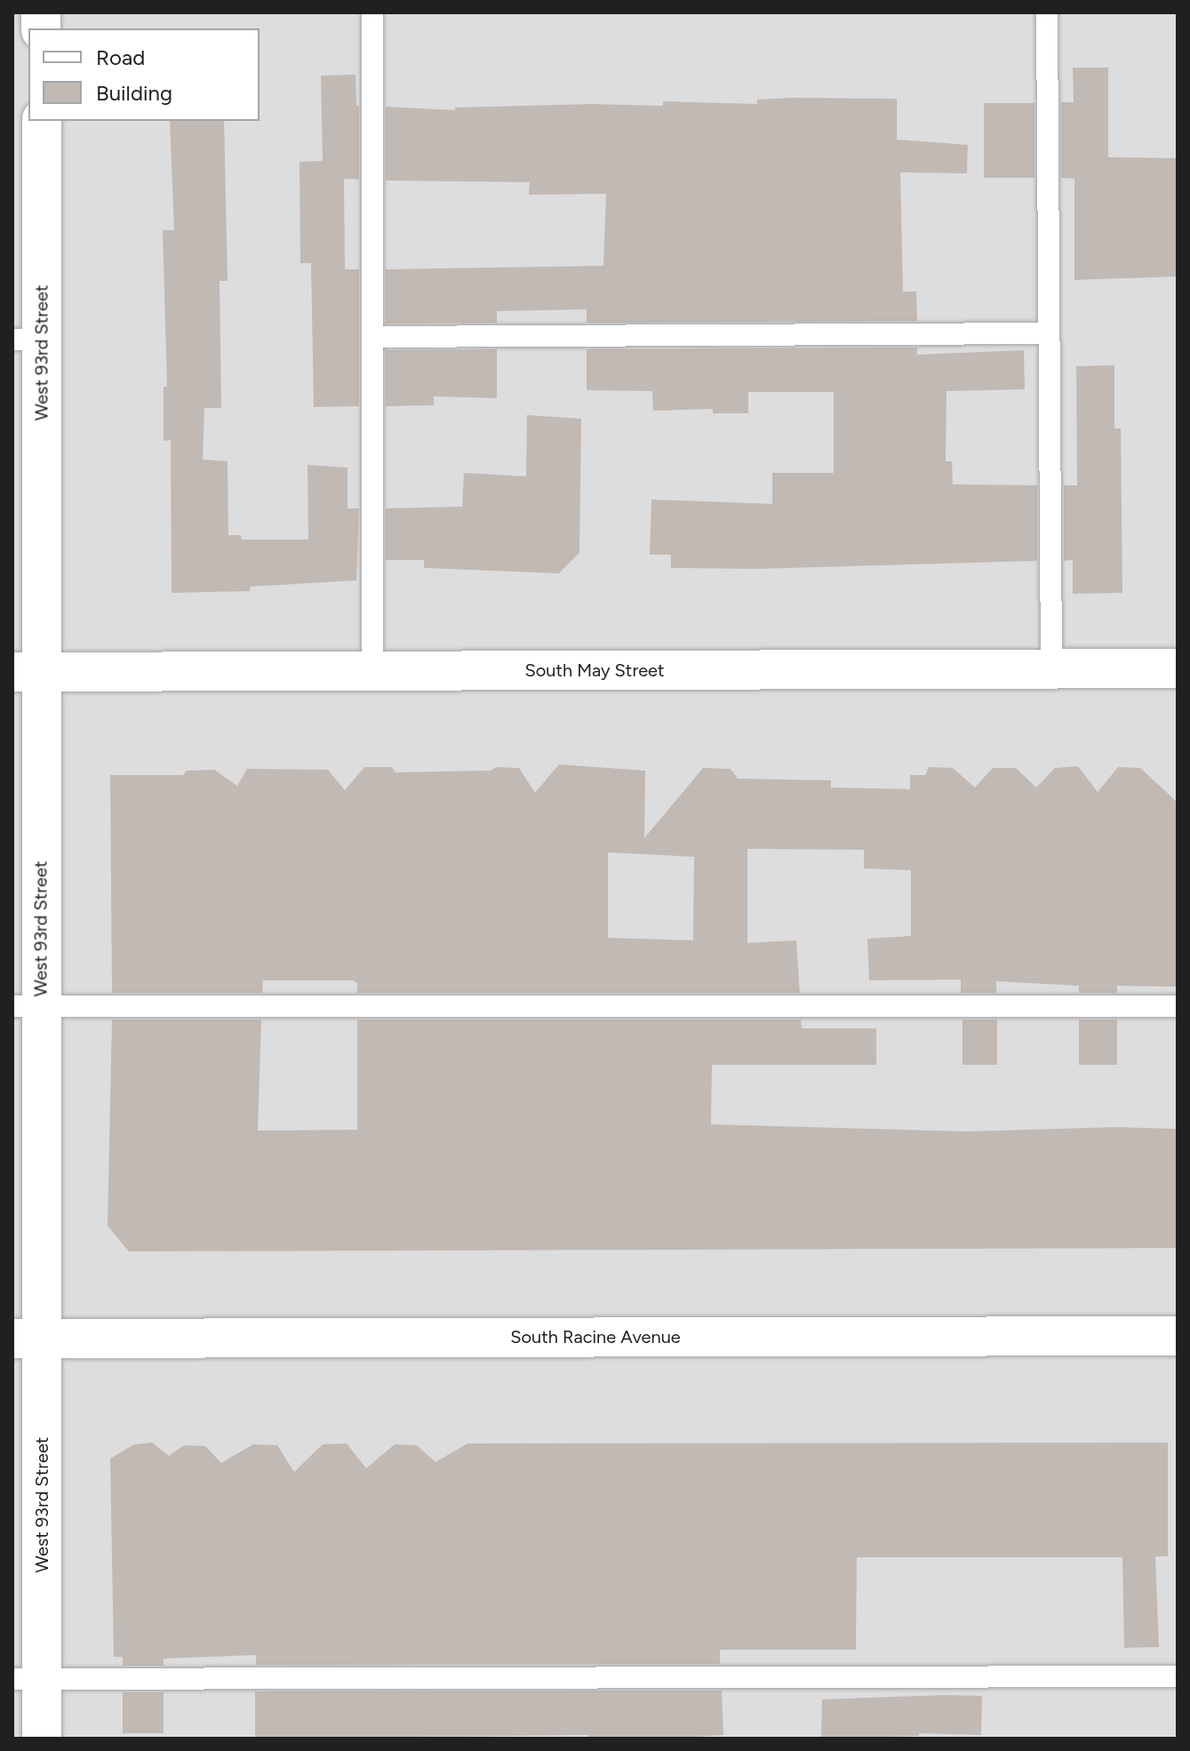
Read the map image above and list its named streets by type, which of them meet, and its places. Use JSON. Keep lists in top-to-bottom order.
{
  "streets": {
    "street": ["West 93rd Street", "South May Street", "South Racine Avenue"]
  },
  "crossings": [
    ["West 93rd Street", "South May Street"],
    ["West 93rd Street", "South Racine Avenue"]
  ],
  "legend": ["Road", "Building"]
}
